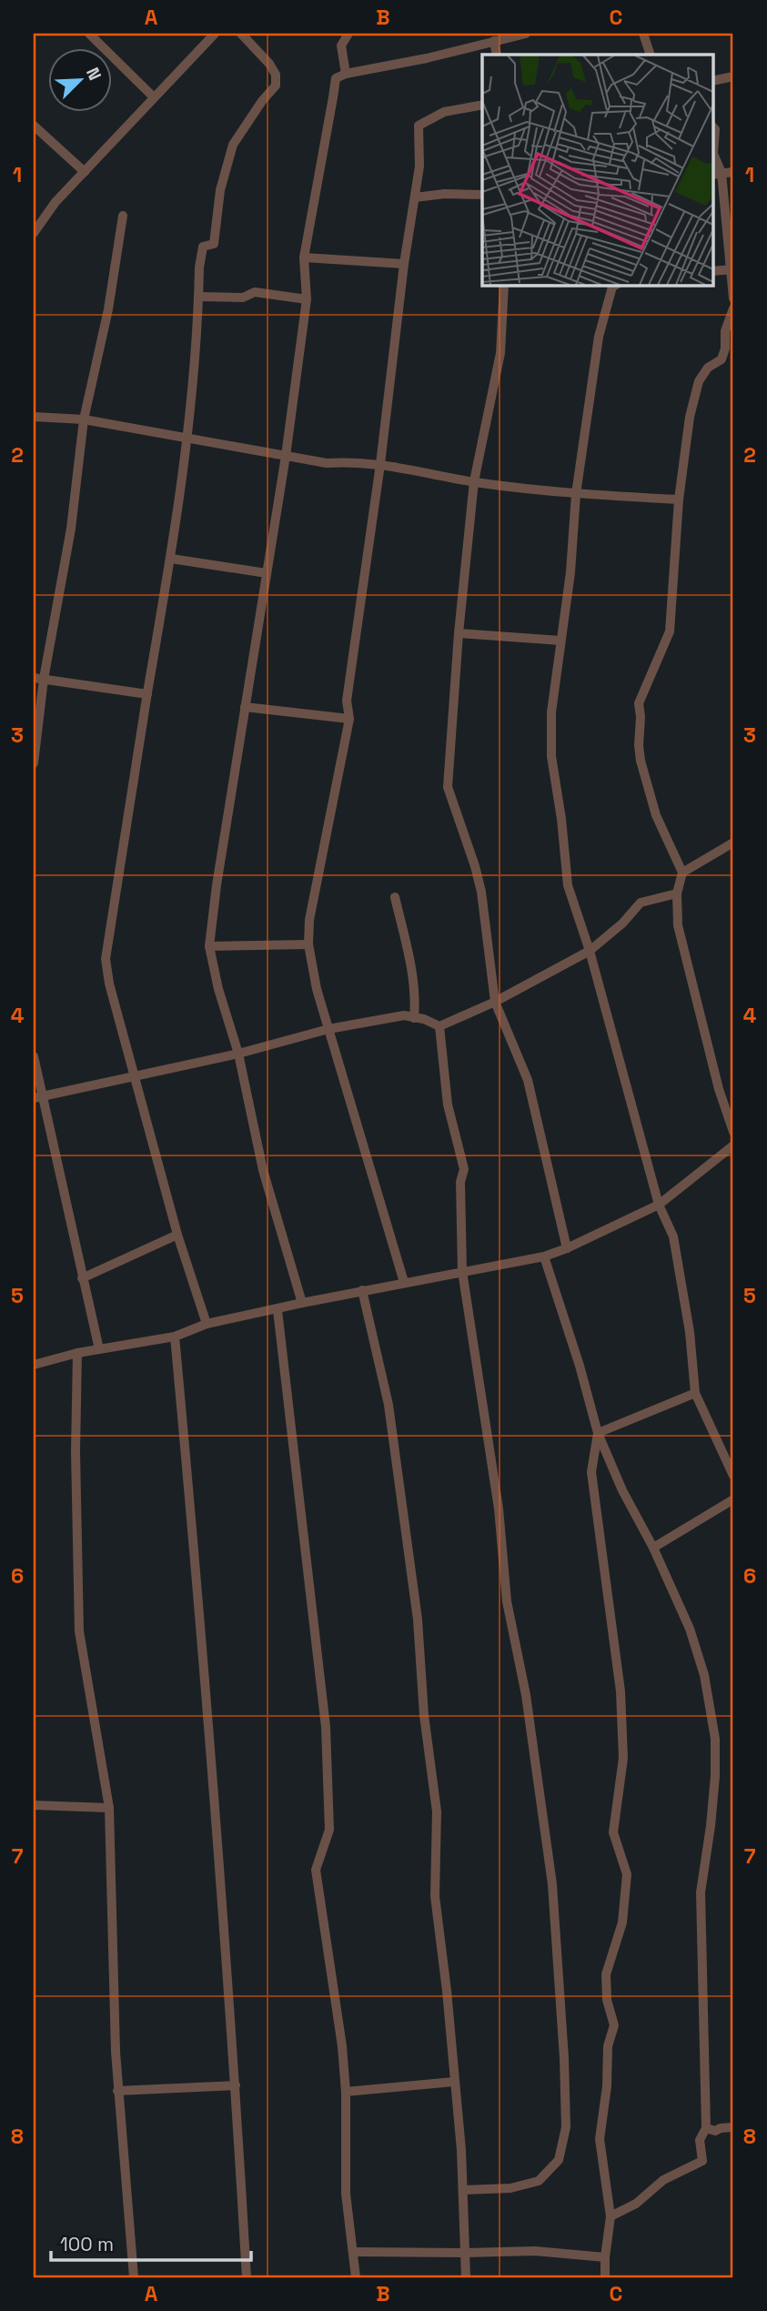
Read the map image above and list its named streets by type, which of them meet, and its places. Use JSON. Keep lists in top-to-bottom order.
{
  "scale_bar": "100 m",
  "north": "top right",
  "grid": {
    "columns": ["A", "B", "C"],
    "rows": [
      "1",
      "2",
      "3",
      "4",
      "5",
      "6",
      "7",
      "8"
    ]
  }
}
